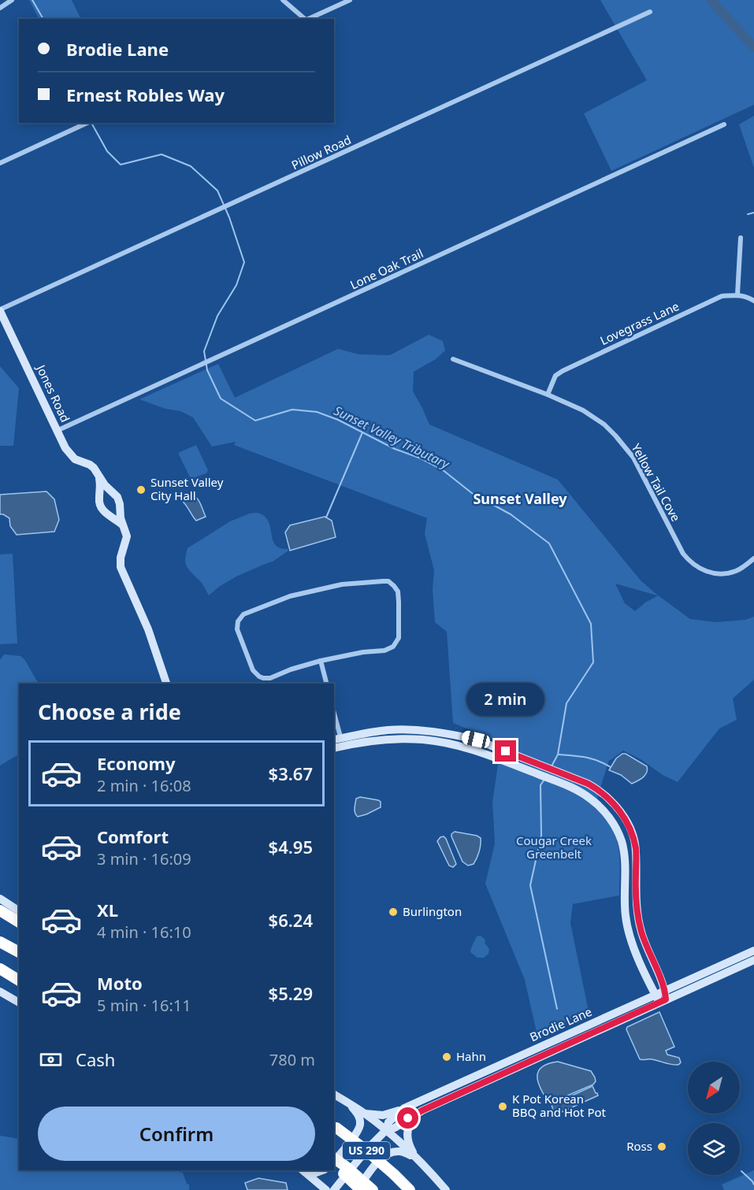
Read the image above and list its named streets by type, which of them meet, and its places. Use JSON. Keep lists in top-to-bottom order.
{
  "streets": {
    "highway": ["US 290"],
    "street": [
      "Pillow Road",
      "Lone Oak Trail",
      "Lovegrass Lane",
      "Jones Road",
      "Yellow Tail Cove",
      "Brodie Lane"
    ]
  },
  "crossings": [
    ["Pillow Road", "Jones Road"],
    ["Lone Oak Trail", "Jones Road"],
    ["Lovegrass Lane", "Yellow Tail Cove"]
  ],
  "districts": ["Sunset Valley"],
  "water": ["Sunset Valley Tributary"],
  "parks": ["Cougar Creek Greenbelt"],
  "places": [
    "Sunset Valley City Hall",
    "Burlington",
    "Hahn",
    "K Pot Korean BBQ and Hot Pot",
    "Ross"
  ],
  "north": "bottom left",
  "page": {
    "banner": ["Brodie Lane", "Ernest Robles Way"],
    "bubble": "2 min",
    "heading": "Choose a ride",
    "list": [
      {
        "name": "Economy",
        "note": "2 min · 16:08",
        "value": "$3.67"
      },
      {
        "name": "Comfort",
        "note": "3 min · 16:09",
        "value": "$4.95"
      },
      {
        "name": "XL",
        "note": "4 min · 16:10",
        "value": "$6.24"
      },
      {
        "name": "Moto",
        "note": "5 min · 16:11",
        "value": "$5.29"
      }
    ],
    "pay": ["Cash", "780 m"],
    "buttons": "Confirm"
  }
}
